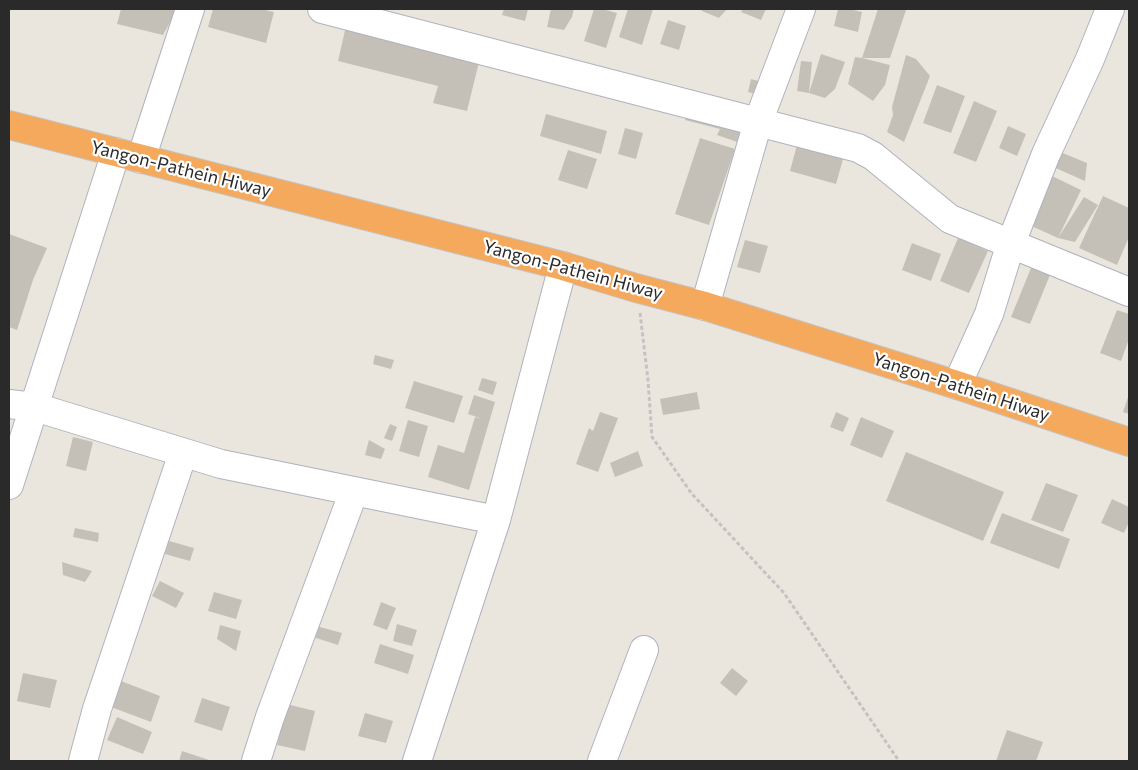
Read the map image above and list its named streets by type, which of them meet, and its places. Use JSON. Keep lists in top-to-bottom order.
{
  "streets": {
    "highway": ["Yangon-Pathein Hiway"]
  }
}
